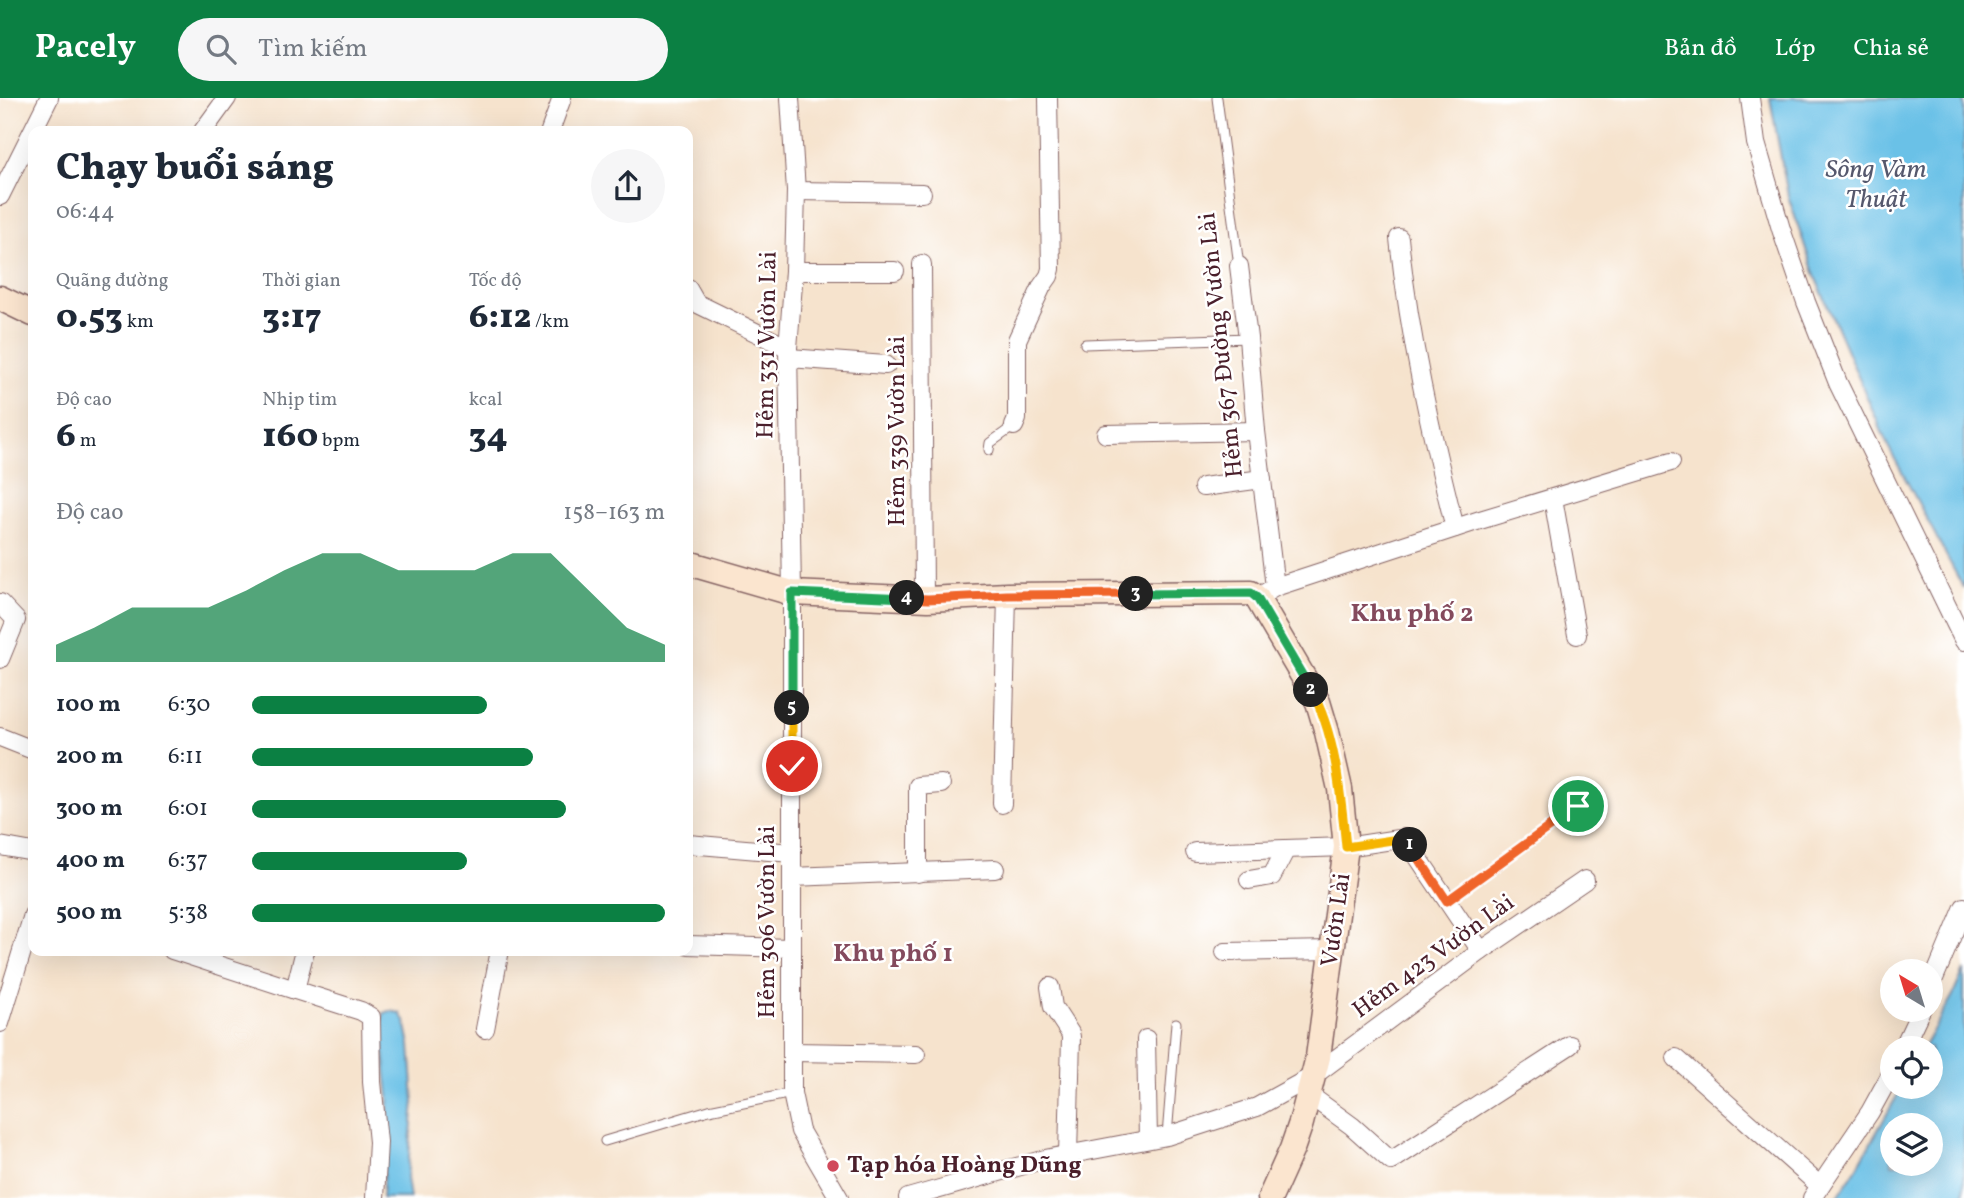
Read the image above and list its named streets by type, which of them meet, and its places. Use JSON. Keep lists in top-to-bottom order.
{
  "streets": {
    "main road": ["Vườn Lài"],
    "street": [
      "Hẻm 331 Vườn Lài",
      "Hẻm 367 Đường Vườn Lài",
      "Hẻm 339 Vườn Lài",
      "Hẻm 306 Vườn Lài",
      "Hẻm 423 Vườn Lài"
    ]
  },
  "crossings": [
    ["Hẻm 331 Vườn Lài", "Hẻm 306 Vườn Lài"],
    ["Hẻm 367 Đường Vườn Lài", "Vườn Lài"],
    ["Vườn Lài", "Hẻm 423 Vườn Lài"]
  ],
  "districts": ["Khu phố 2", "Khu phố 1"],
  "water": ["Sông Vàm Thuật"],
  "places": ["Tạp hóa Hoàng Dũng"],
  "north": "top left",
  "page": {
    "header": "Pacely",
    "search": "Tìm kiếm",
    "nav": ["Bản đồ", "Lớp", "Chia sẻ"],
    "heading": ["Chạy buổi sáng", "06:44"],
    "stats": [
      ["Quãng đường", "0.53 km"],
      ["Thời gian", "3:17"],
      ["Tốc độ", "6:12 /km"],
      ["Độ cao", "6 m"],
      ["Nhịp tim", "160 bpm"],
      ["kcal", "34"]
    ],
    "chart": ["Độ cao", "158–163 m"],
    "pins": [
      "3",
      "4",
      "2",
      "5",
      "1"
    ],
    "list": [
      {
        "name": "100 m",
        "note": "6:30"
      },
      {
        "name": "200 m",
        "note": "6:11"
      },
      {
        "name": "300 m",
        "note": "6:01"
      },
      {
        "name": "400 m",
        "note": "6:37"
      },
      {
        "name": "500 m",
        "note": "5:38"
      }
    ]
  }
}
